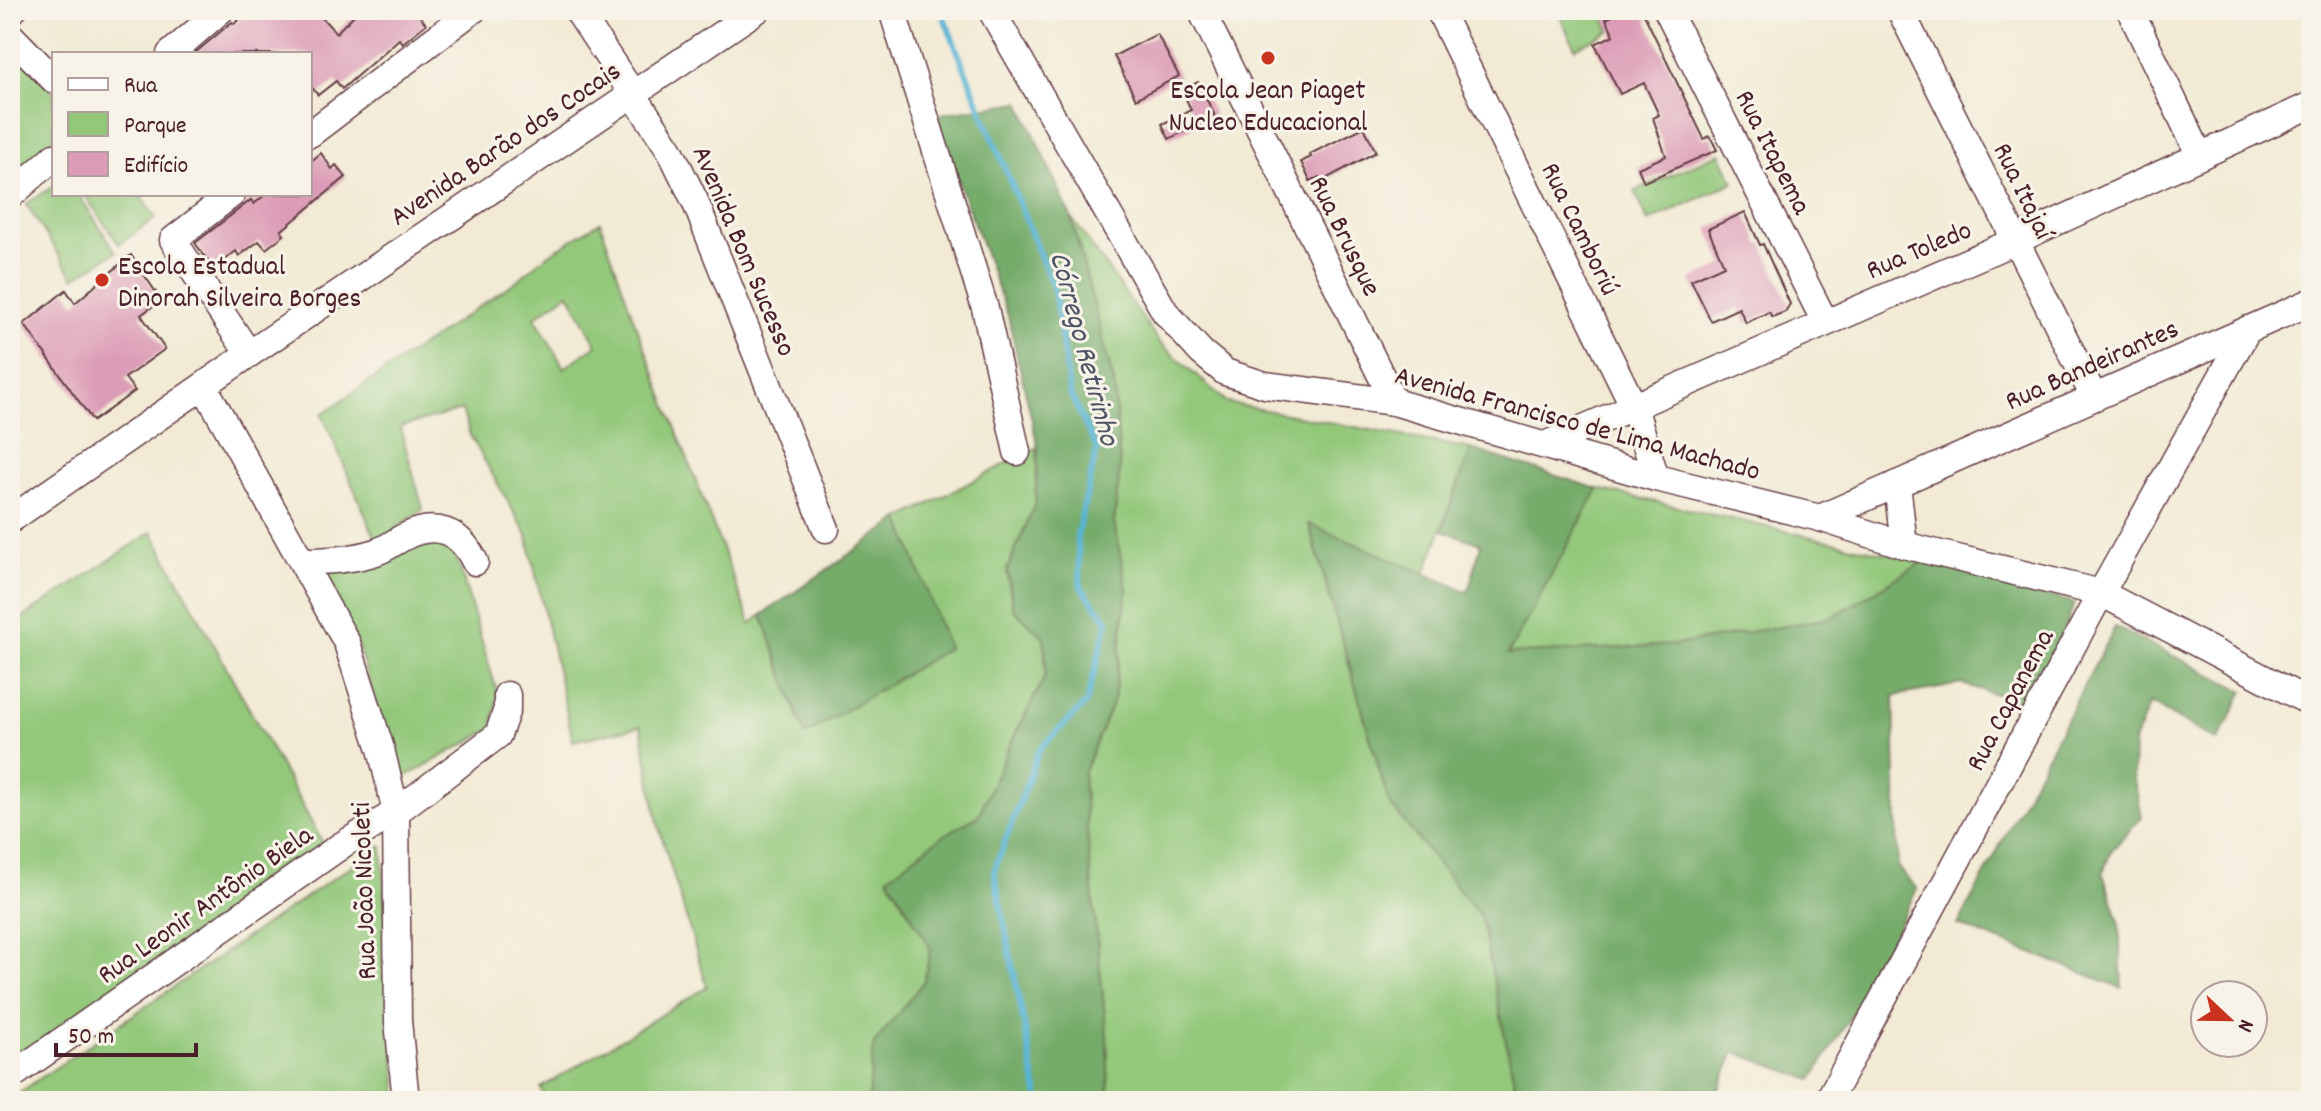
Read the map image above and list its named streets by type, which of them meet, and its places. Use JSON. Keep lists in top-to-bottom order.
{
  "streets": {
    "street": [
      "Avenida Barão dos Cocais",
      "Rua Itapema",
      "Rua Itajaí",
      "Rua Camboriú",
      "Rua Brusque",
      "Rua Toledo",
      "Avenida Bom Sucesso",
      "Rua Bandeirantes",
      "Avenida Francisco de Lima Machado",
      "Rua Capanema",
      "Rua João Nicoleti",
      "Rua Leonir Antônio Biela"
    ]
  },
  "crossings": [
    ["Avenida Barão dos Cocais", "Avenida Bom Sucesso"],
    ["Avenida Barão dos Cocais", "Rua João Nicoleti"],
    ["Rua Itapema", "Rua Toledo"],
    ["Rua Itajaí", "Rua Toledo"],
    ["Rua Itajaí", "Rua Bandeirantes"],
    ["Rua Camboriú", "Rua Toledo"],
    ["Rua Camboriú", "Avenida Francisco de Lima Machado"],
    ["Rua Brusque", "Avenida Francisco de Lima Machado"],
    ["Rua Toledo", "Avenida Francisco de Lima Machado"],
    ["Rua Bandeirantes", "Avenida Francisco de Lima Machado"],
    ["Rua Bandeirantes", "Rua Capanema"],
    ["Avenida Francisco de Lima Machado", "Rua Capanema"],
    ["Rua João Nicoleti", "Rua Leonir Antônio Biela"]
  ],
  "water": ["Córrego Retirinho"],
  "places": ["Escola Jean Piaget Nucleo Educacional", "Escola Estadual Dinorah Silveira Borges"],
  "legend": ["Rua", "Parque", "Edifício"],
  "scale_bar": "50 m",
  "north": "right"
}
